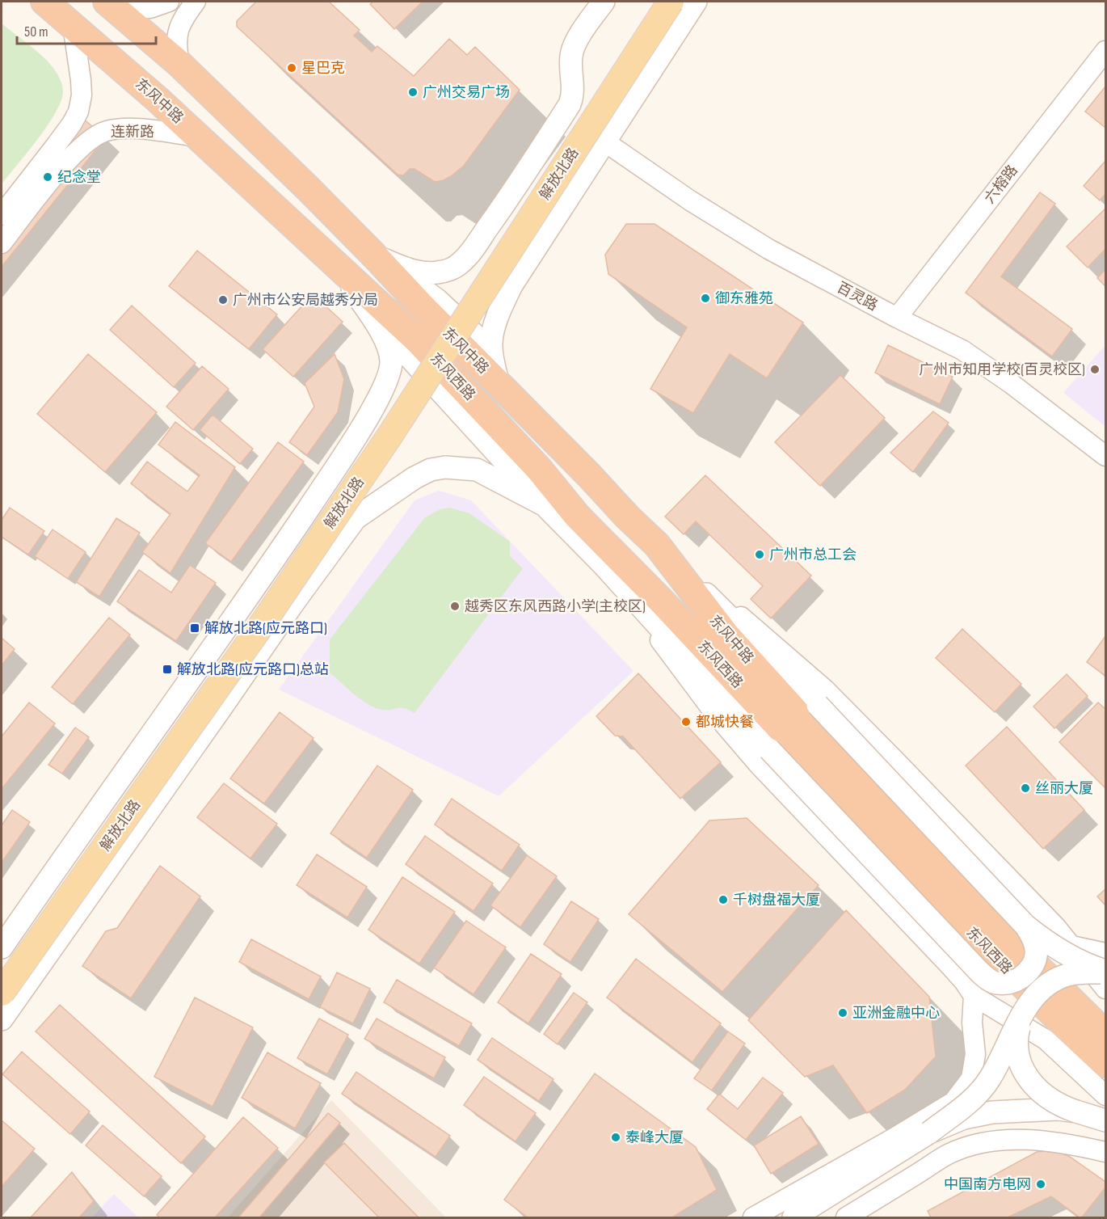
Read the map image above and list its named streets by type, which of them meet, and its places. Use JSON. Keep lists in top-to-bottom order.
{
  "streets": {
    "highway": ["东风中路", "东风西路"],
    "main road": ["解放北路"],
    "street": ["连新路", "六榕路", "百灵路"]
  },
  "crossings": [
    ["东风中路", "连新路"],
    ["东风中路", "解放北路"],
    ["东风中路", "东风西路"],
    ["解放北路", "东风西路"],
    ["六榕路", "百灵路"]
  ],
  "places": {
    "other": [
      "星巴克",
      "广州交易广场",
      "纪念堂",
      "御东雅苑",
      "广州市公安局越秀分局",
      "广州市知用学校(百灵校区)",
      "广州市总工会",
      "越秀区东风西路小学(主校区)",
      "都城快餐",
      "丝丽大厦",
      "千树盘福大厦",
      "亚洲金融中心",
      "泰峰大厦",
      "中国南方电网"
    ],
    "transit": ["解放北路(应元路口)", "解放北路(应元路口)总站"]
  },
  "scale_bar": "50 m"
}
